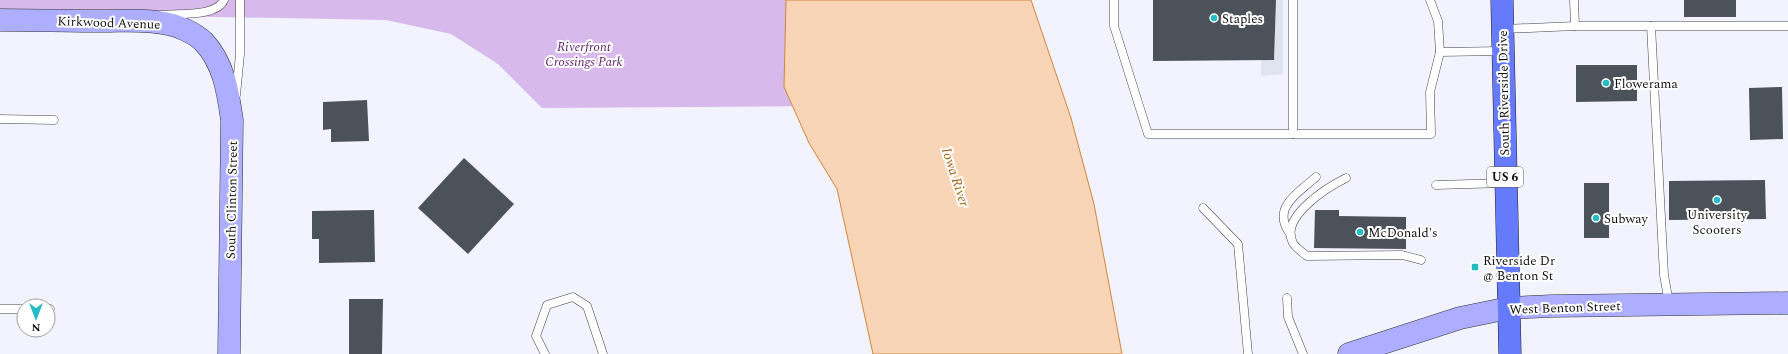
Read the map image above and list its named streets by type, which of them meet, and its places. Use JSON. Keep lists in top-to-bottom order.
{
  "streets": {
    "main road": ["South Riverside Drive", "US 6"],
    "street": ["Kirkwood Avenue", "South Clinton Street", "West Benton Street"]
  },
  "crossings": [
    ["Kirkwood Avenue", "South Clinton Street"],
    ["South Riverside Drive", "West Benton Street"]
  ],
  "water": ["Iowa River"],
  "parks": ["Riverfront Crossings Park"],
  "places": {
    "other": [
      "Staples",
      "Flowerama",
      "University Scooters",
      "Subway",
      "McDonald's"
    ],
    "transit": ["Riverside Dr @ Benton St"]
  },
  "north": "bottom"
}
